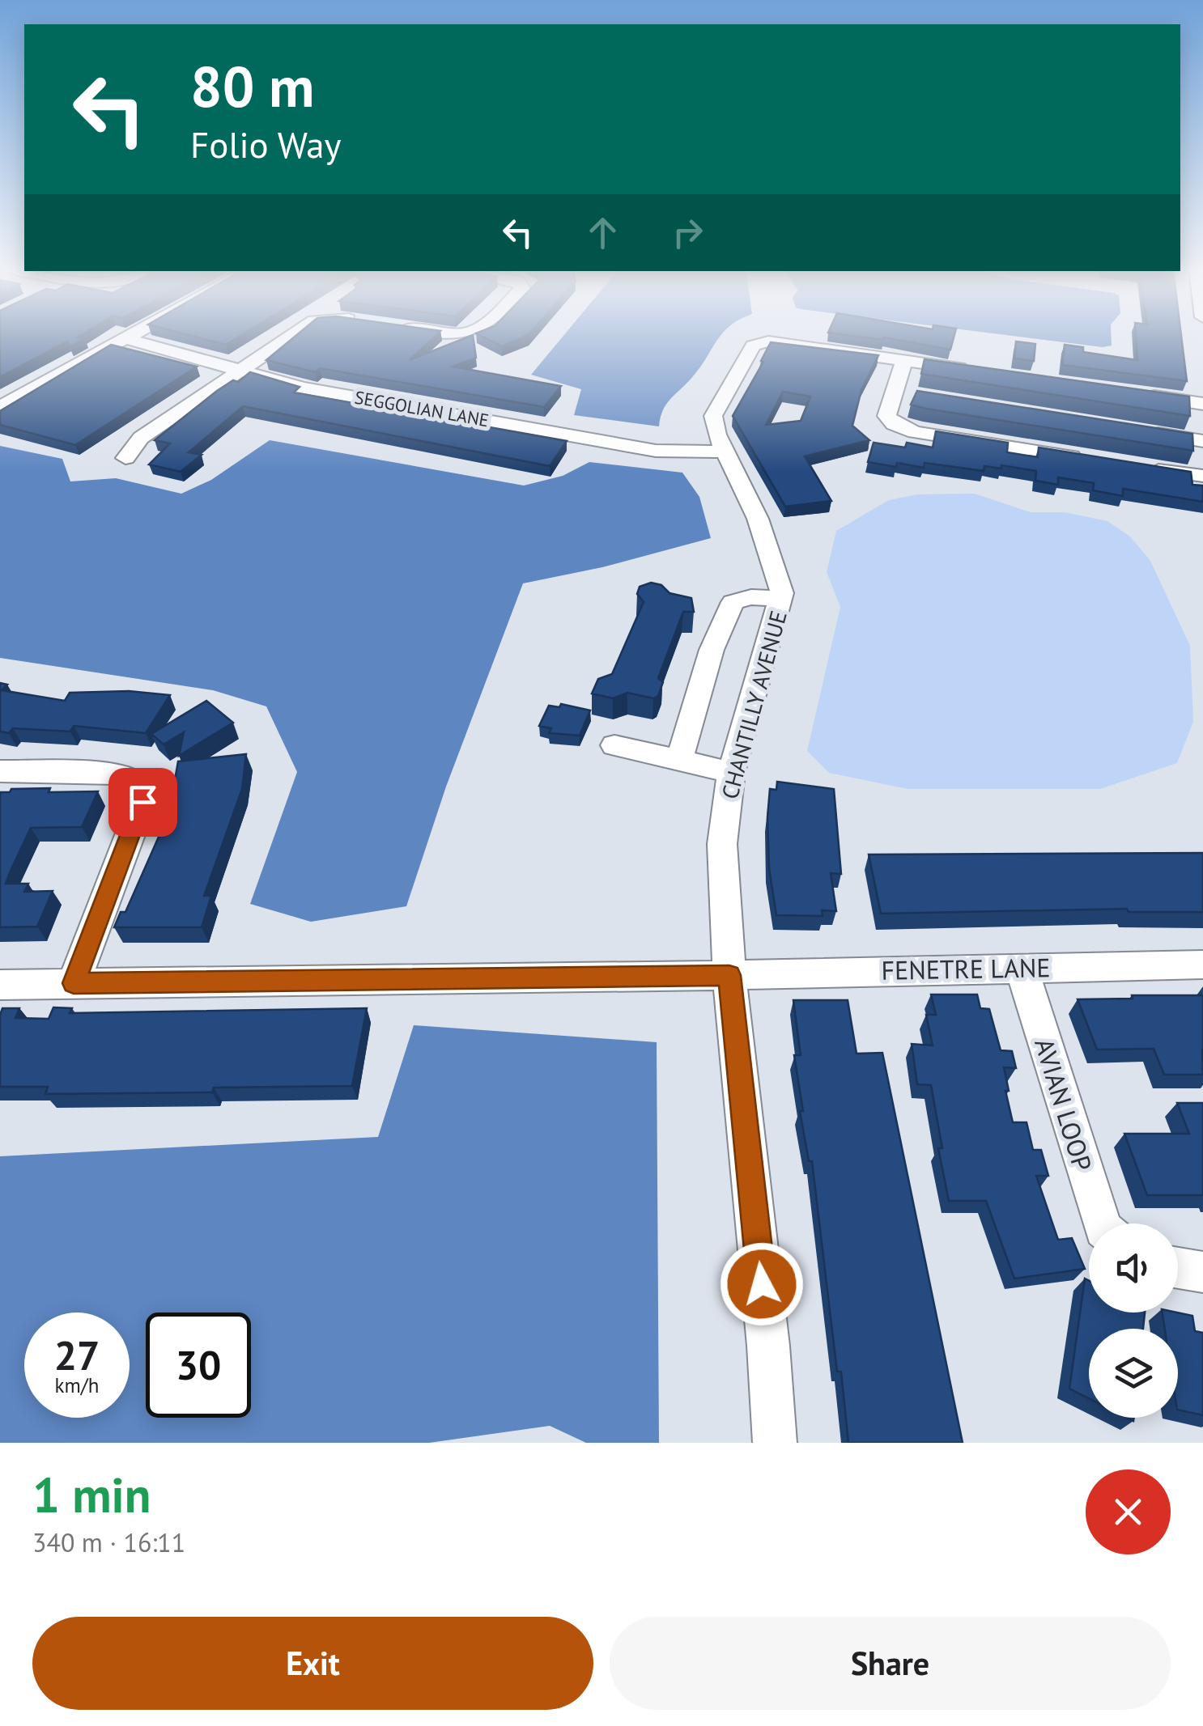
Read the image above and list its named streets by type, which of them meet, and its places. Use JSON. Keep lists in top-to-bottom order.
{
  "streets": {
    "street": [
      "SEGGOLIAN LANE",
      "CHANTILLY AVENUE",
      "FENETRE LANE",
      "AVIAN LOOP"
    ]
  },
  "crossings": [
    ["SEGGOLIAN LANE", "CHANTILLY AVENUE"],
    ["CHANTILLY AVENUE", "FENETRE LANE"],
    ["FENETRE LANE", "AVIAN LOOP"]
  ],
  "page": {
    "turn": ["80 m", "Folio Way"],
    "speed": "27 km/h",
    "limit": "30",
    "heading": ["1 min", "340 m · 16:11"],
    "buttons": ["Exit", "Share"]
  }
}
